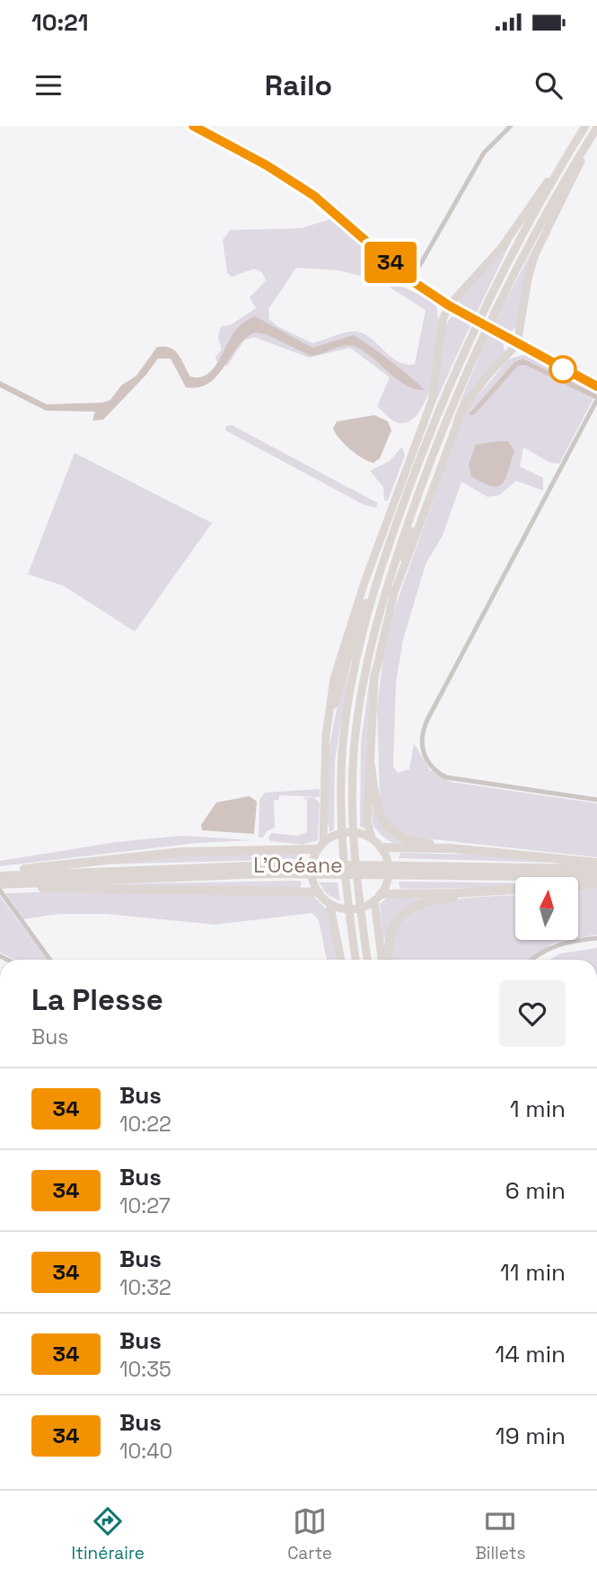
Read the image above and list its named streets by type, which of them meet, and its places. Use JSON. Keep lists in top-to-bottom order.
{
  "streets": {
    "highway": ["L’Océane"]
  },
  "lines": ["bus line 34"],
  "north": "top",
  "page": {
    "status": "10:21",
    "header": "Railo",
    "on_map": "34",
    "heading": ["La Plesse", "Bus"],
    "list": [
      {
        "mark": "34",
        "name": "Bus",
        "note": "10:22",
        "value": "1 min"
      },
      {
        "mark": "34",
        "name": "Bus",
        "note": "10:27",
        "value": "6 min"
      },
      {
        "mark": "34",
        "name": "Bus",
        "note": "10:32",
        "value": "11 min"
      },
      {
        "mark": "34",
        "name": "Bus",
        "note": "10:35",
        "value": "14 min"
      },
      {
        "mark": "34",
        "name": "Bus",
        "note": "10:40",
        "value": "19 min"
      }
    ],
    "tabs": ["Itinéraire", "Carte", "Billets"]
  }
}
